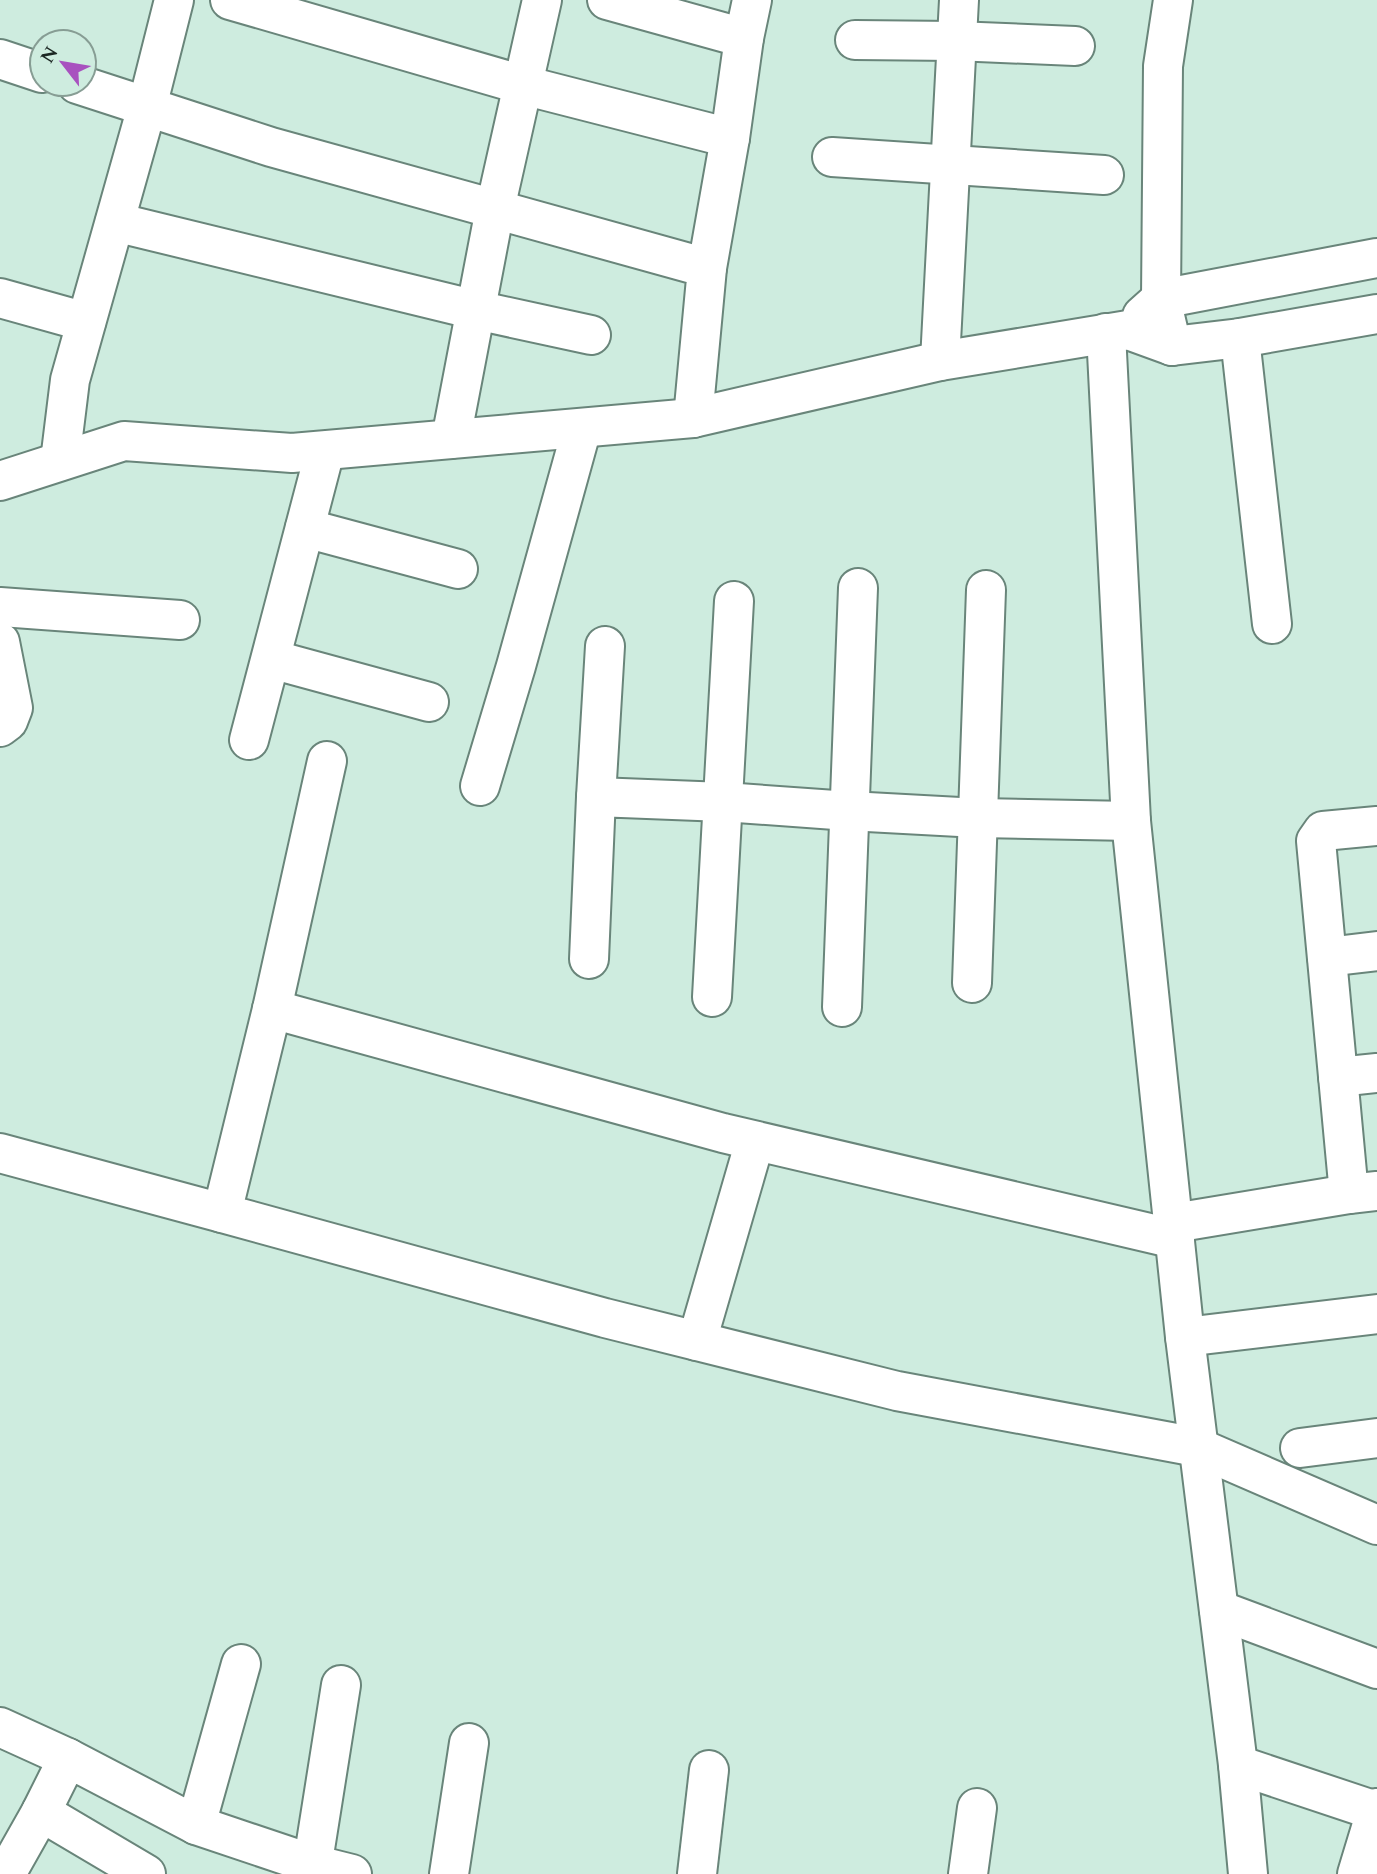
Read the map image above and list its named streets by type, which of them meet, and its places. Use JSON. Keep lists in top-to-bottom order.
{
  "north": "top left"
}
